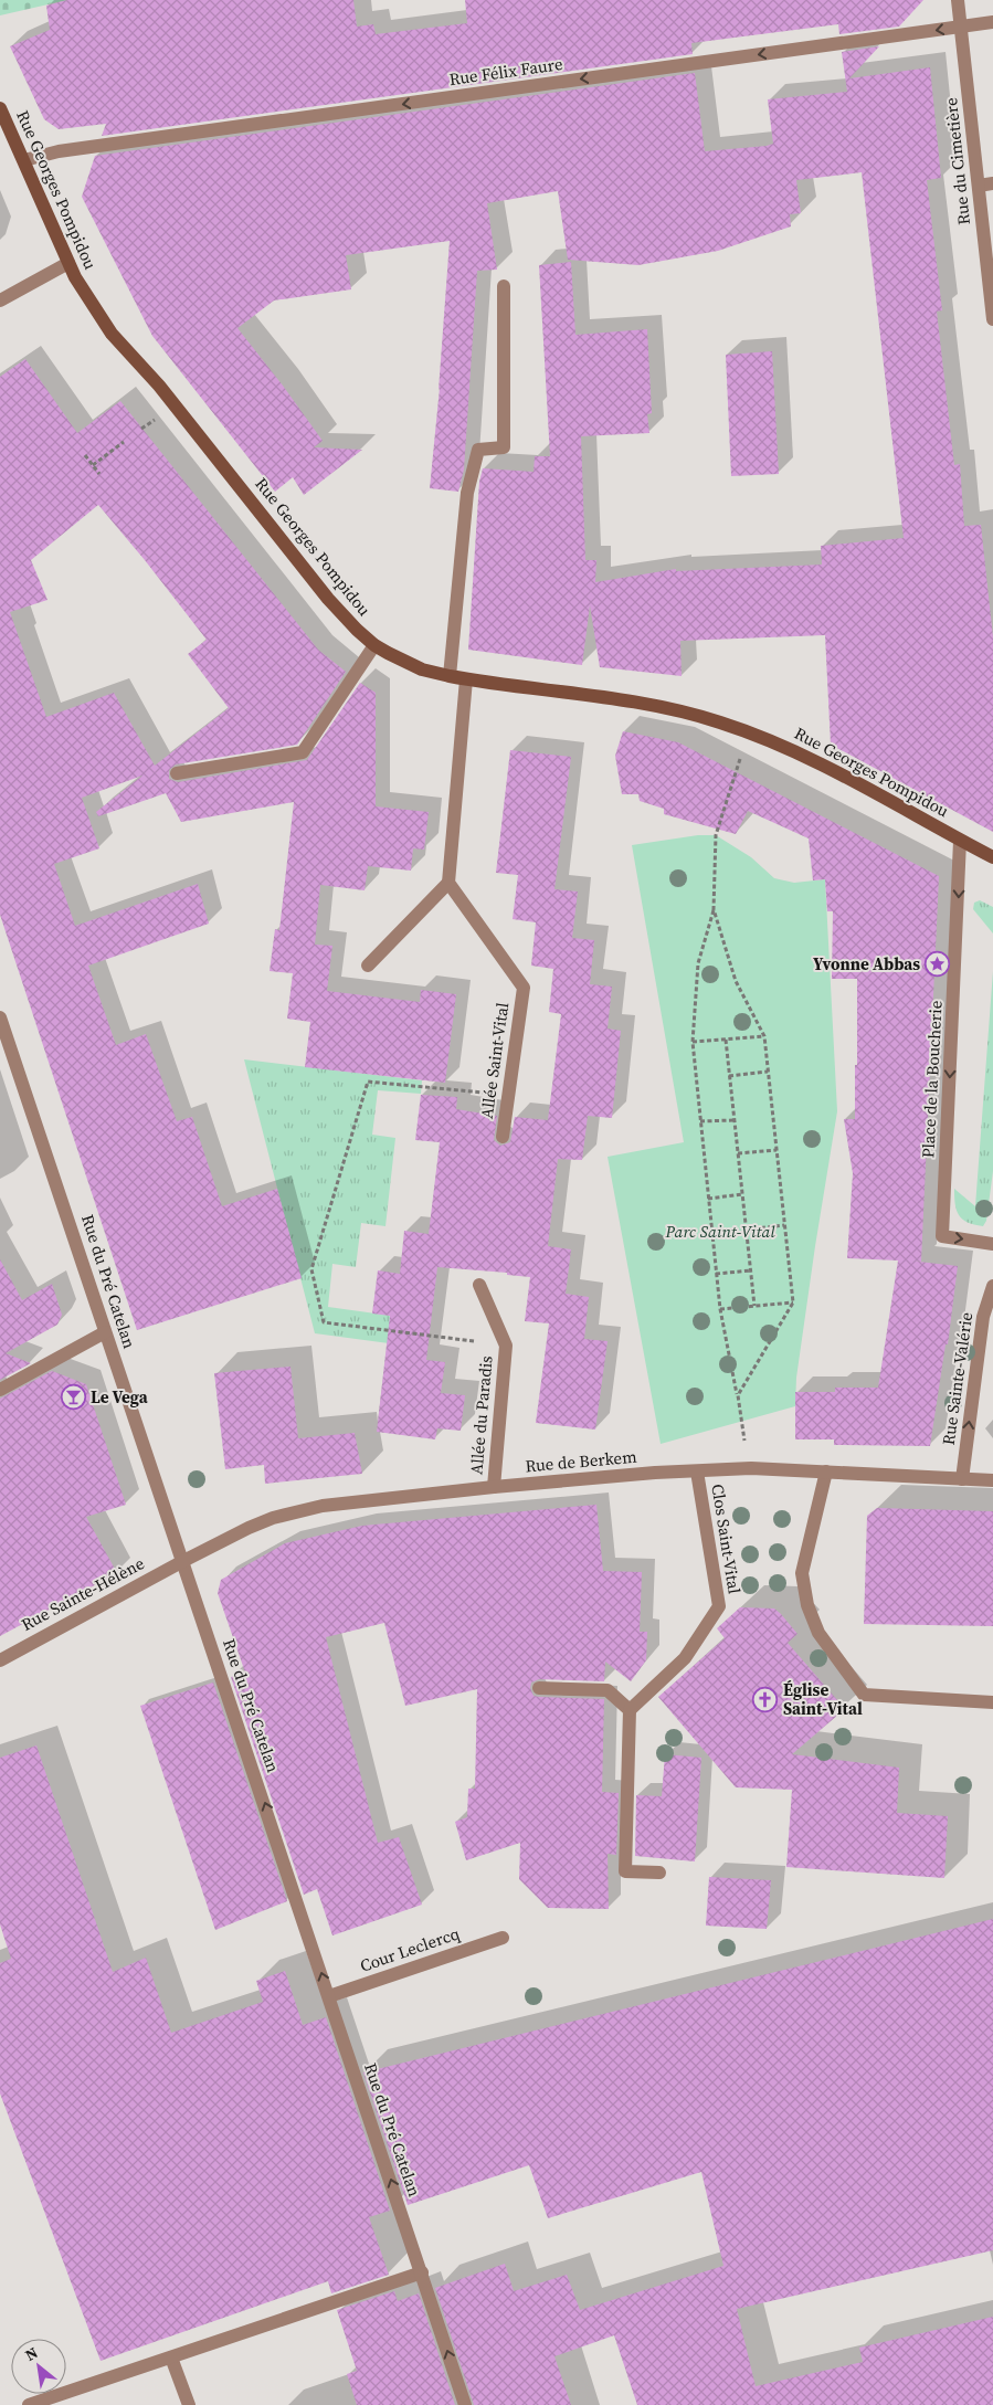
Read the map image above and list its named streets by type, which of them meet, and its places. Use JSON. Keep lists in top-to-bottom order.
{
  "streets": {
    "street": [
      "Rue Félix Faure",
      "Rue du Cimetière",
      "Rue Georges Pompidou",
      "Allée Saint-Vital",
      "Place de la Boucherie",
      "Rue du Pré Catelan",
      "Rue Sainte-Valérie",
      "Allée du Paradis",
      "Rue de Berkem",
      "Clos Saint-Vital",
      "Rue Sainte-Hélène",
      "Cour Leclercq"
    ]
  },
  "crossings": [
    ["Rue Félix Faure", "Rue du Cimetière"],
    ["Rue Félix Faure", "Rue Georges Pompidou"],
    ["Rue Georges Pompidou", "Place de la Boucherie"],
    ["Rue du Pré Catelan", "Rue de Berkem"],
    ["Rue du Pré Catelan", "Rue Sainte-Hélène"],
    ["Rue du Pré Catelan", "Cour Leclercq"],
    ["Rue Sainte-Valérie", "Rue de Berkem"],
    ["Allée du Paradis", "Rue de Berkem"],
    ["Rue de Berkem", "Clos Saint-Vital"],
    ["Rue de Berkem", "Rue Sainte-Hélène"]
  ],
  "one_way": [
    "Rue Félix Faure",
    "Place de la Boucherie",
    "Rue du Pré Catelan",
    "Rue Sainte-Valérie"
  ],
  "parks": ["Parc Saint-Vital"],
  "places": {
    "place": ["Yvonne Abbas"],
    "bar": ["Le Vega"],
    "church": ["Église Saint-Vital"]
  },
  "north": "top left"
}
